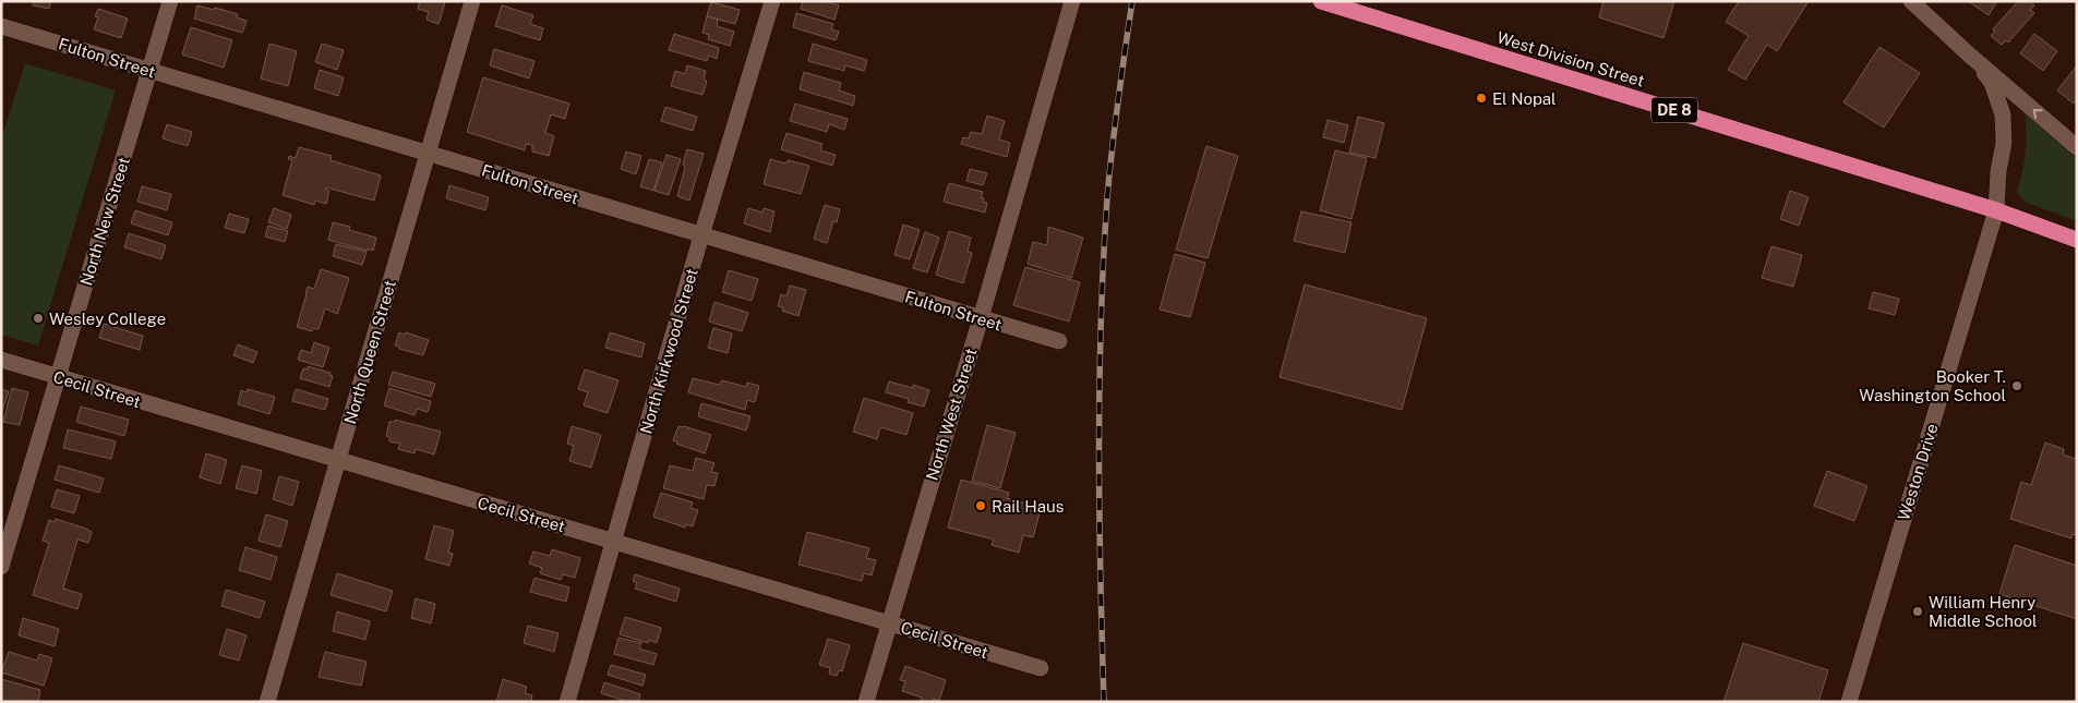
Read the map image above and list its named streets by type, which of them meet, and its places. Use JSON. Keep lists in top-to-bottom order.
{
  "streets": {
    "highway": ["West Division Street", "DE 8"],
    "street": [
      "Fulton Street",
      "North New Street",
      "North Kirkwood Street",
      "North Queen Street",
      "Cecil Street",
      "North West Street",
      "Weston Drive"
    ]
  },
  "crossings": [
    ["Fulton Street", "North New Street"],
    ["Fulton Street", "North Kirkwood Street"],
    ["Fulton Street", "North Queen Street"],
    ["Fulton Street", "North West Street"],
    ["West Division Street", "DE 8"],
    ["West Division Street", "Weston Drive"],
    ["DE 8", "Weston Drive"],
    ["North New Street", "Cecil Street"],
    ["North Kirkwood Street", "Cecil Street"],
    ["North Queen Street", "Cecil Street"],
    ["Cecil Street", "North West Street"]
  ],
  "places": [
    "El Nopal",
    "Wesley College",
    "Booker T. Washington School",
    "Rail Haus",
    "William Henry Middle School"
  ]
}
